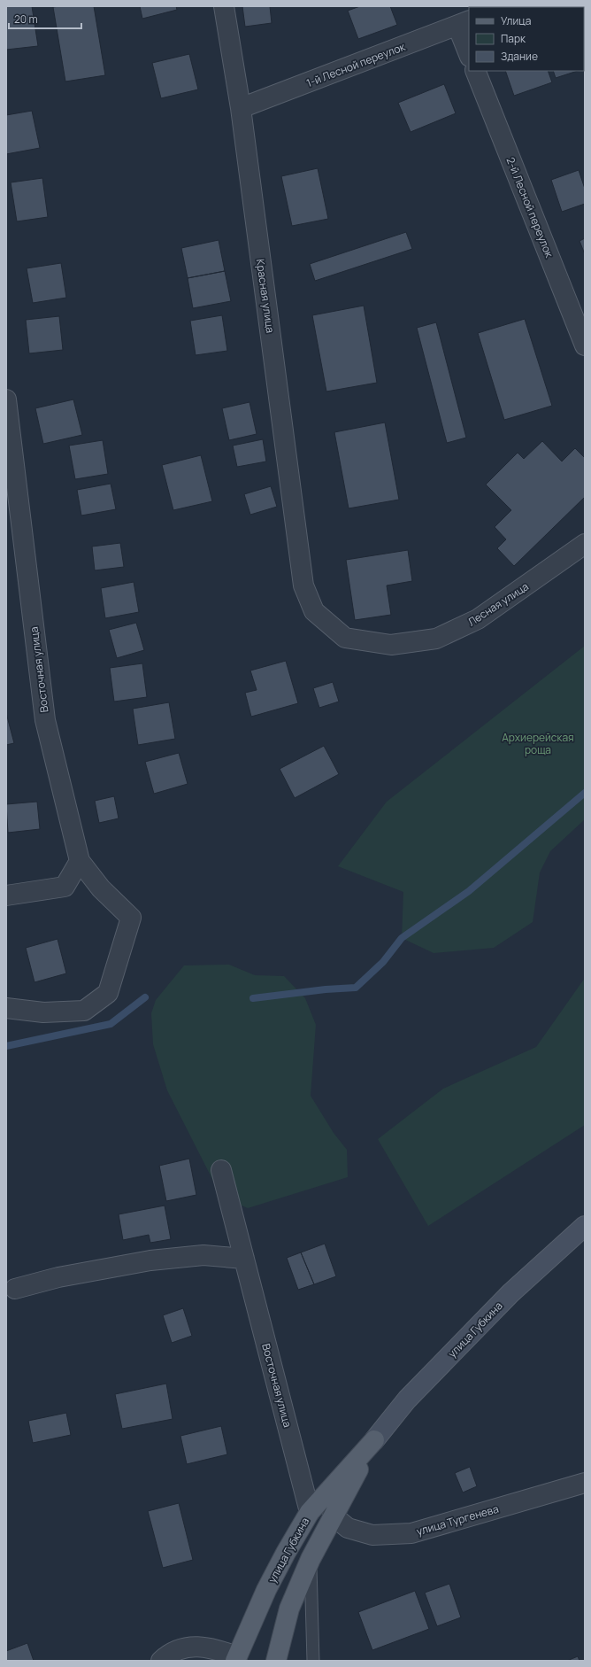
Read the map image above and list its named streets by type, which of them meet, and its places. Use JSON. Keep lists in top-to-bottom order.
{
  "streets": {
    "main road": ["улица Губкина"],
    "street": [
      "1-й Лесной переулок",
      "2-й Лесной переулок",
      "Красная улица",
      "Лесная улица",
      "Восточная улица",
      "улица Тургенева"
    ]
  },
  "crossings": [
    ["1-й Лесной переулок", "Красная улица"],
    ["Красная улица", "Лесная улица"],
    ["Восточная улица", "улица Губкина"],
    ["улица Губкина", "улица Тургенева"]
  ],
  "parks": ["Архиерейская роща"],
  "legend": ["Улица", "Парк", "Здание"],
  "scale_bar": "20 m"
}
